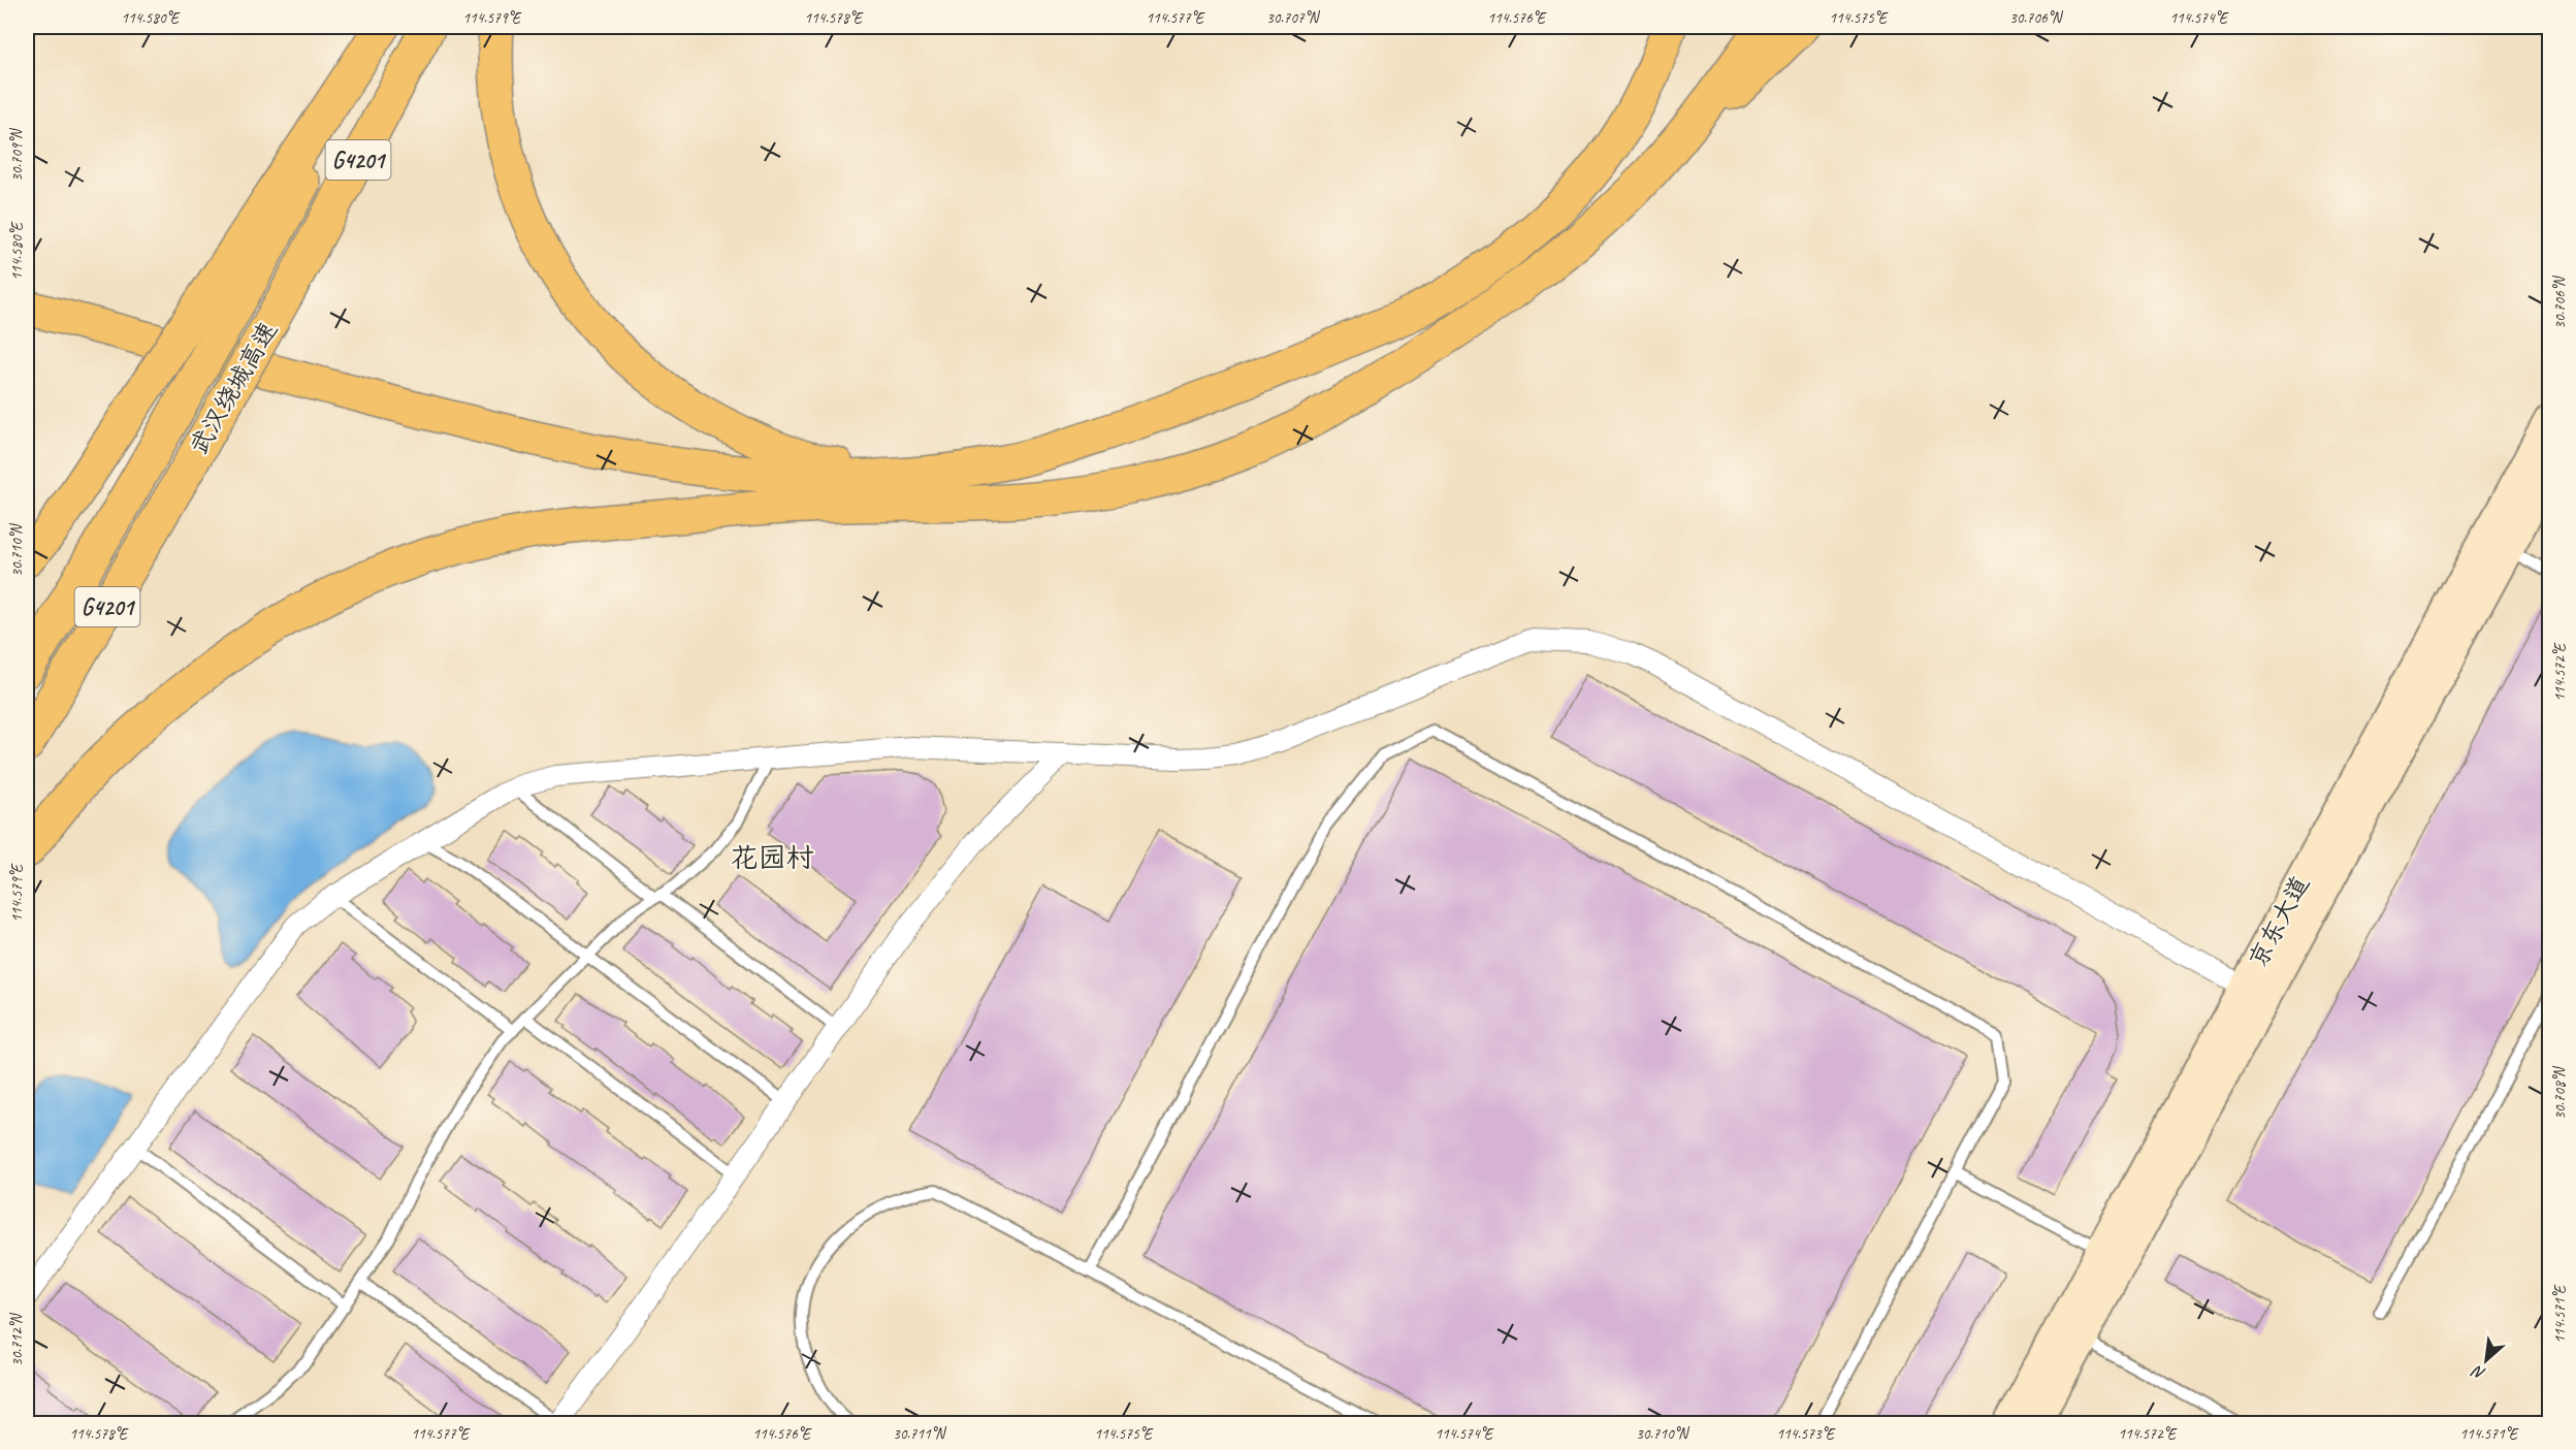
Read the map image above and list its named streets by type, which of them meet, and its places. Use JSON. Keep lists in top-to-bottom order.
{
  "streets": {
    "highway": ["G4201", "武汉绕城高速"],
    "main road": ["京东大道"]
  },
  "districts": ["花园村"],
  "north": "bottom left",
  "coordinates": [
    "114.580°E",
    "114.579°E",
    "114.578°E",
    "114.577°E",
    "30.707°N",
    "114.576°E",
    "114.575°E",
    "30.706°N",
    "114.574°E",
    "30.709°N",
    "30.710°N",
    "114.572°E",
    "30.708°N",
    "114.571°E",
    "30.712°N",
    "30.711°N",
    "114.573°E"
  ]
}
